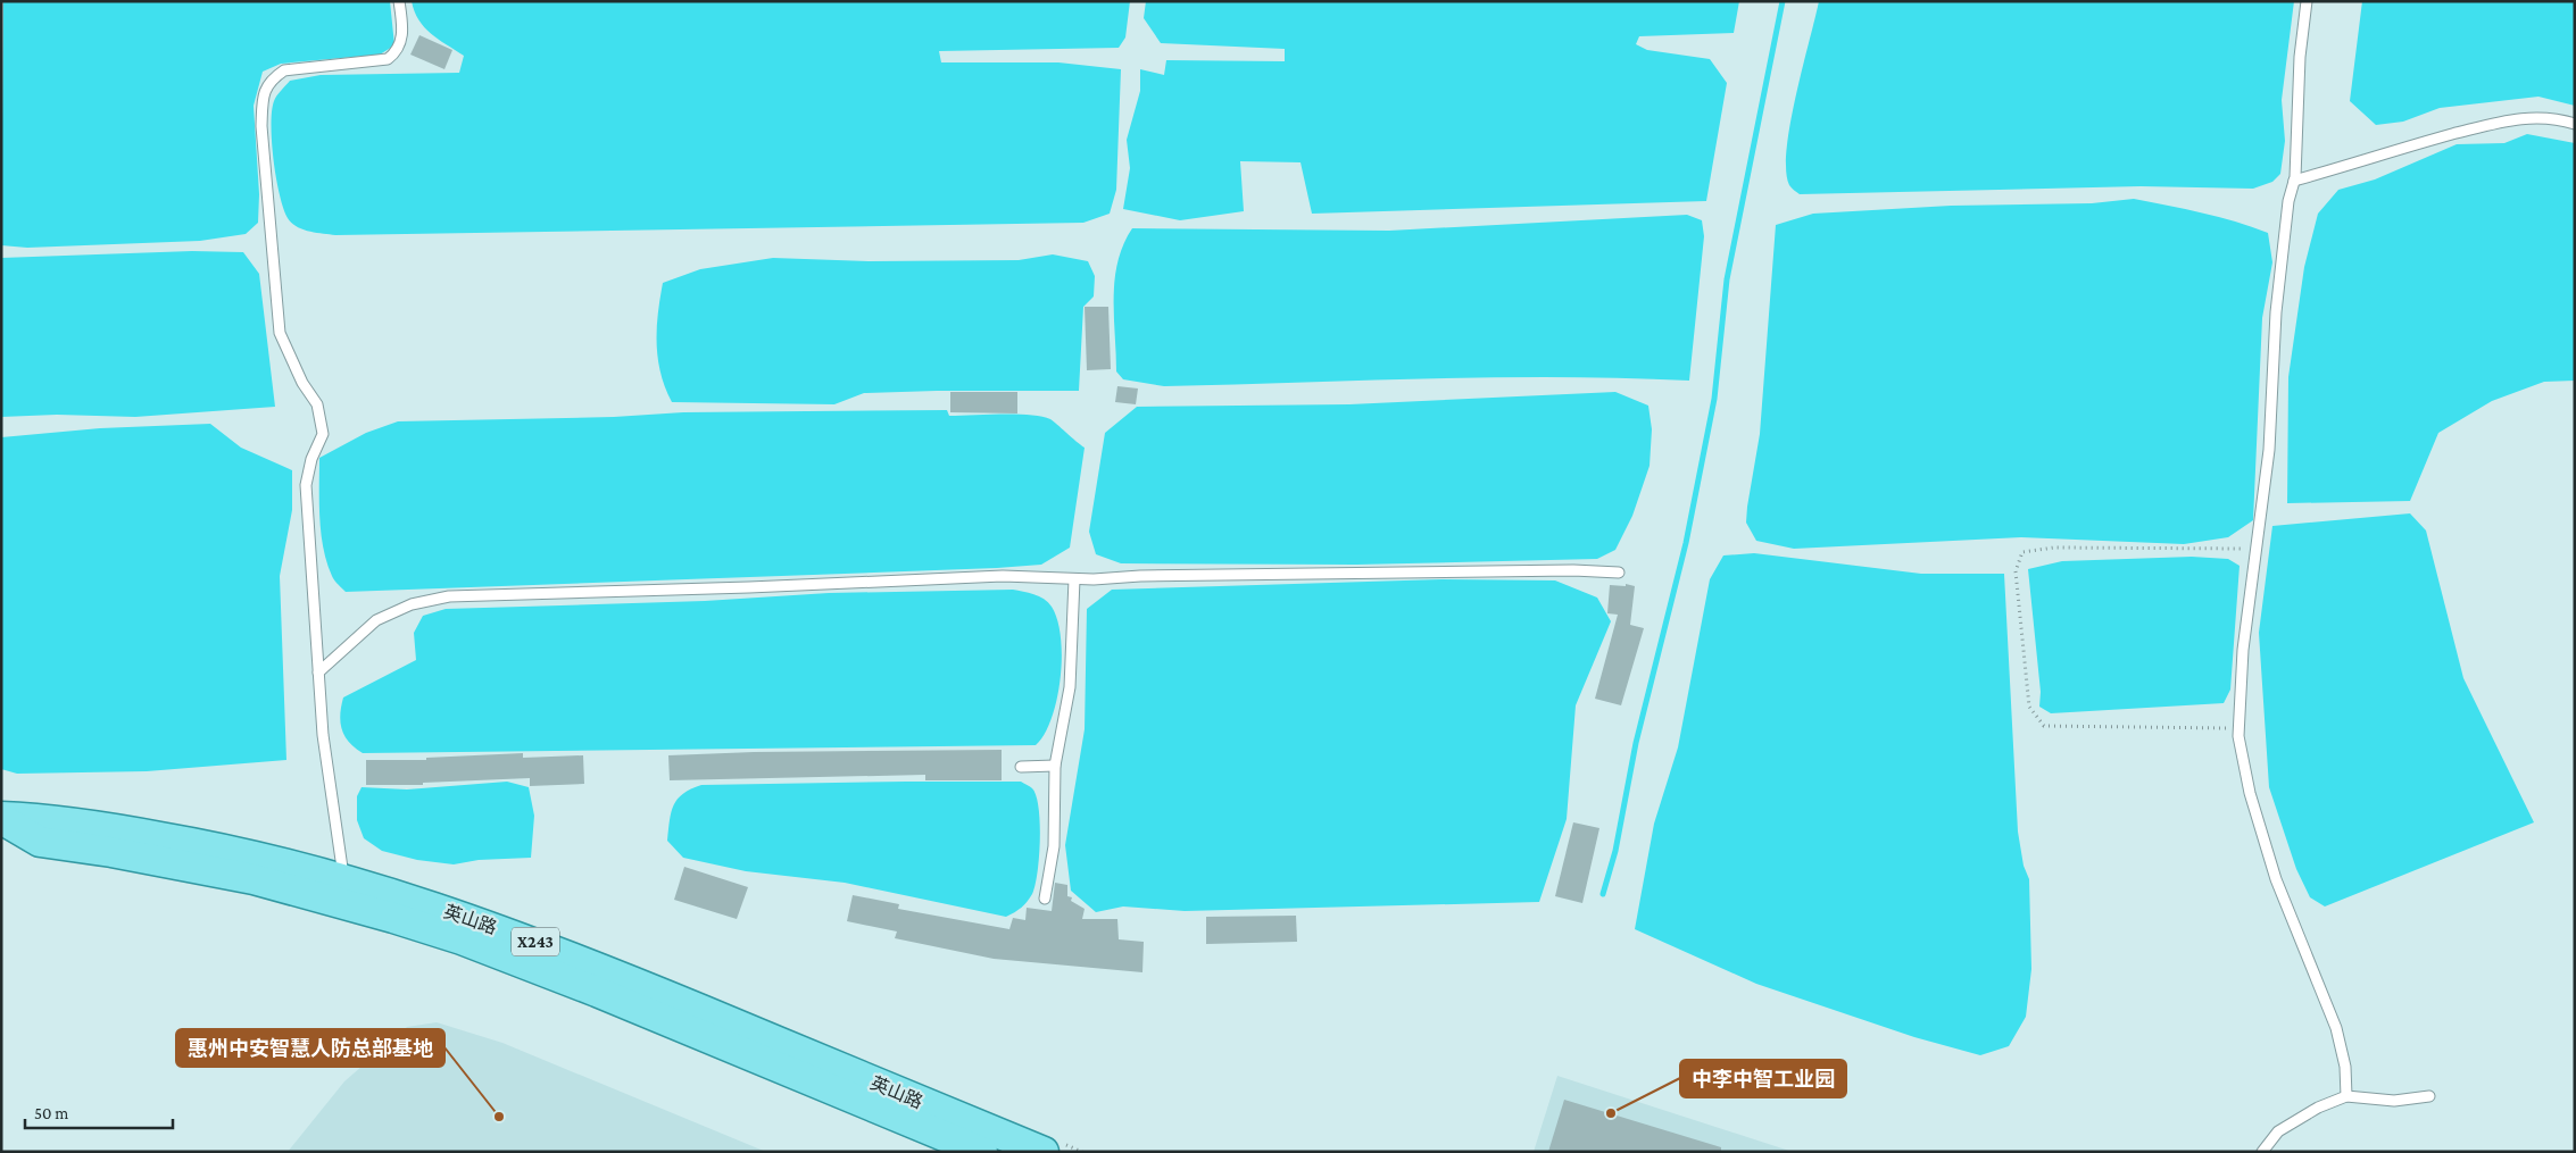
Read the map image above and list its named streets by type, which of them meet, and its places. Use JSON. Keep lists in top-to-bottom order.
{
  "streets": {
    "main road": ["英山路", "X243"]
  },
  "places": ["中李中智工业园", "惠州中安智慧人防总部基地"],
  "scale_bar": "50 m"
}
